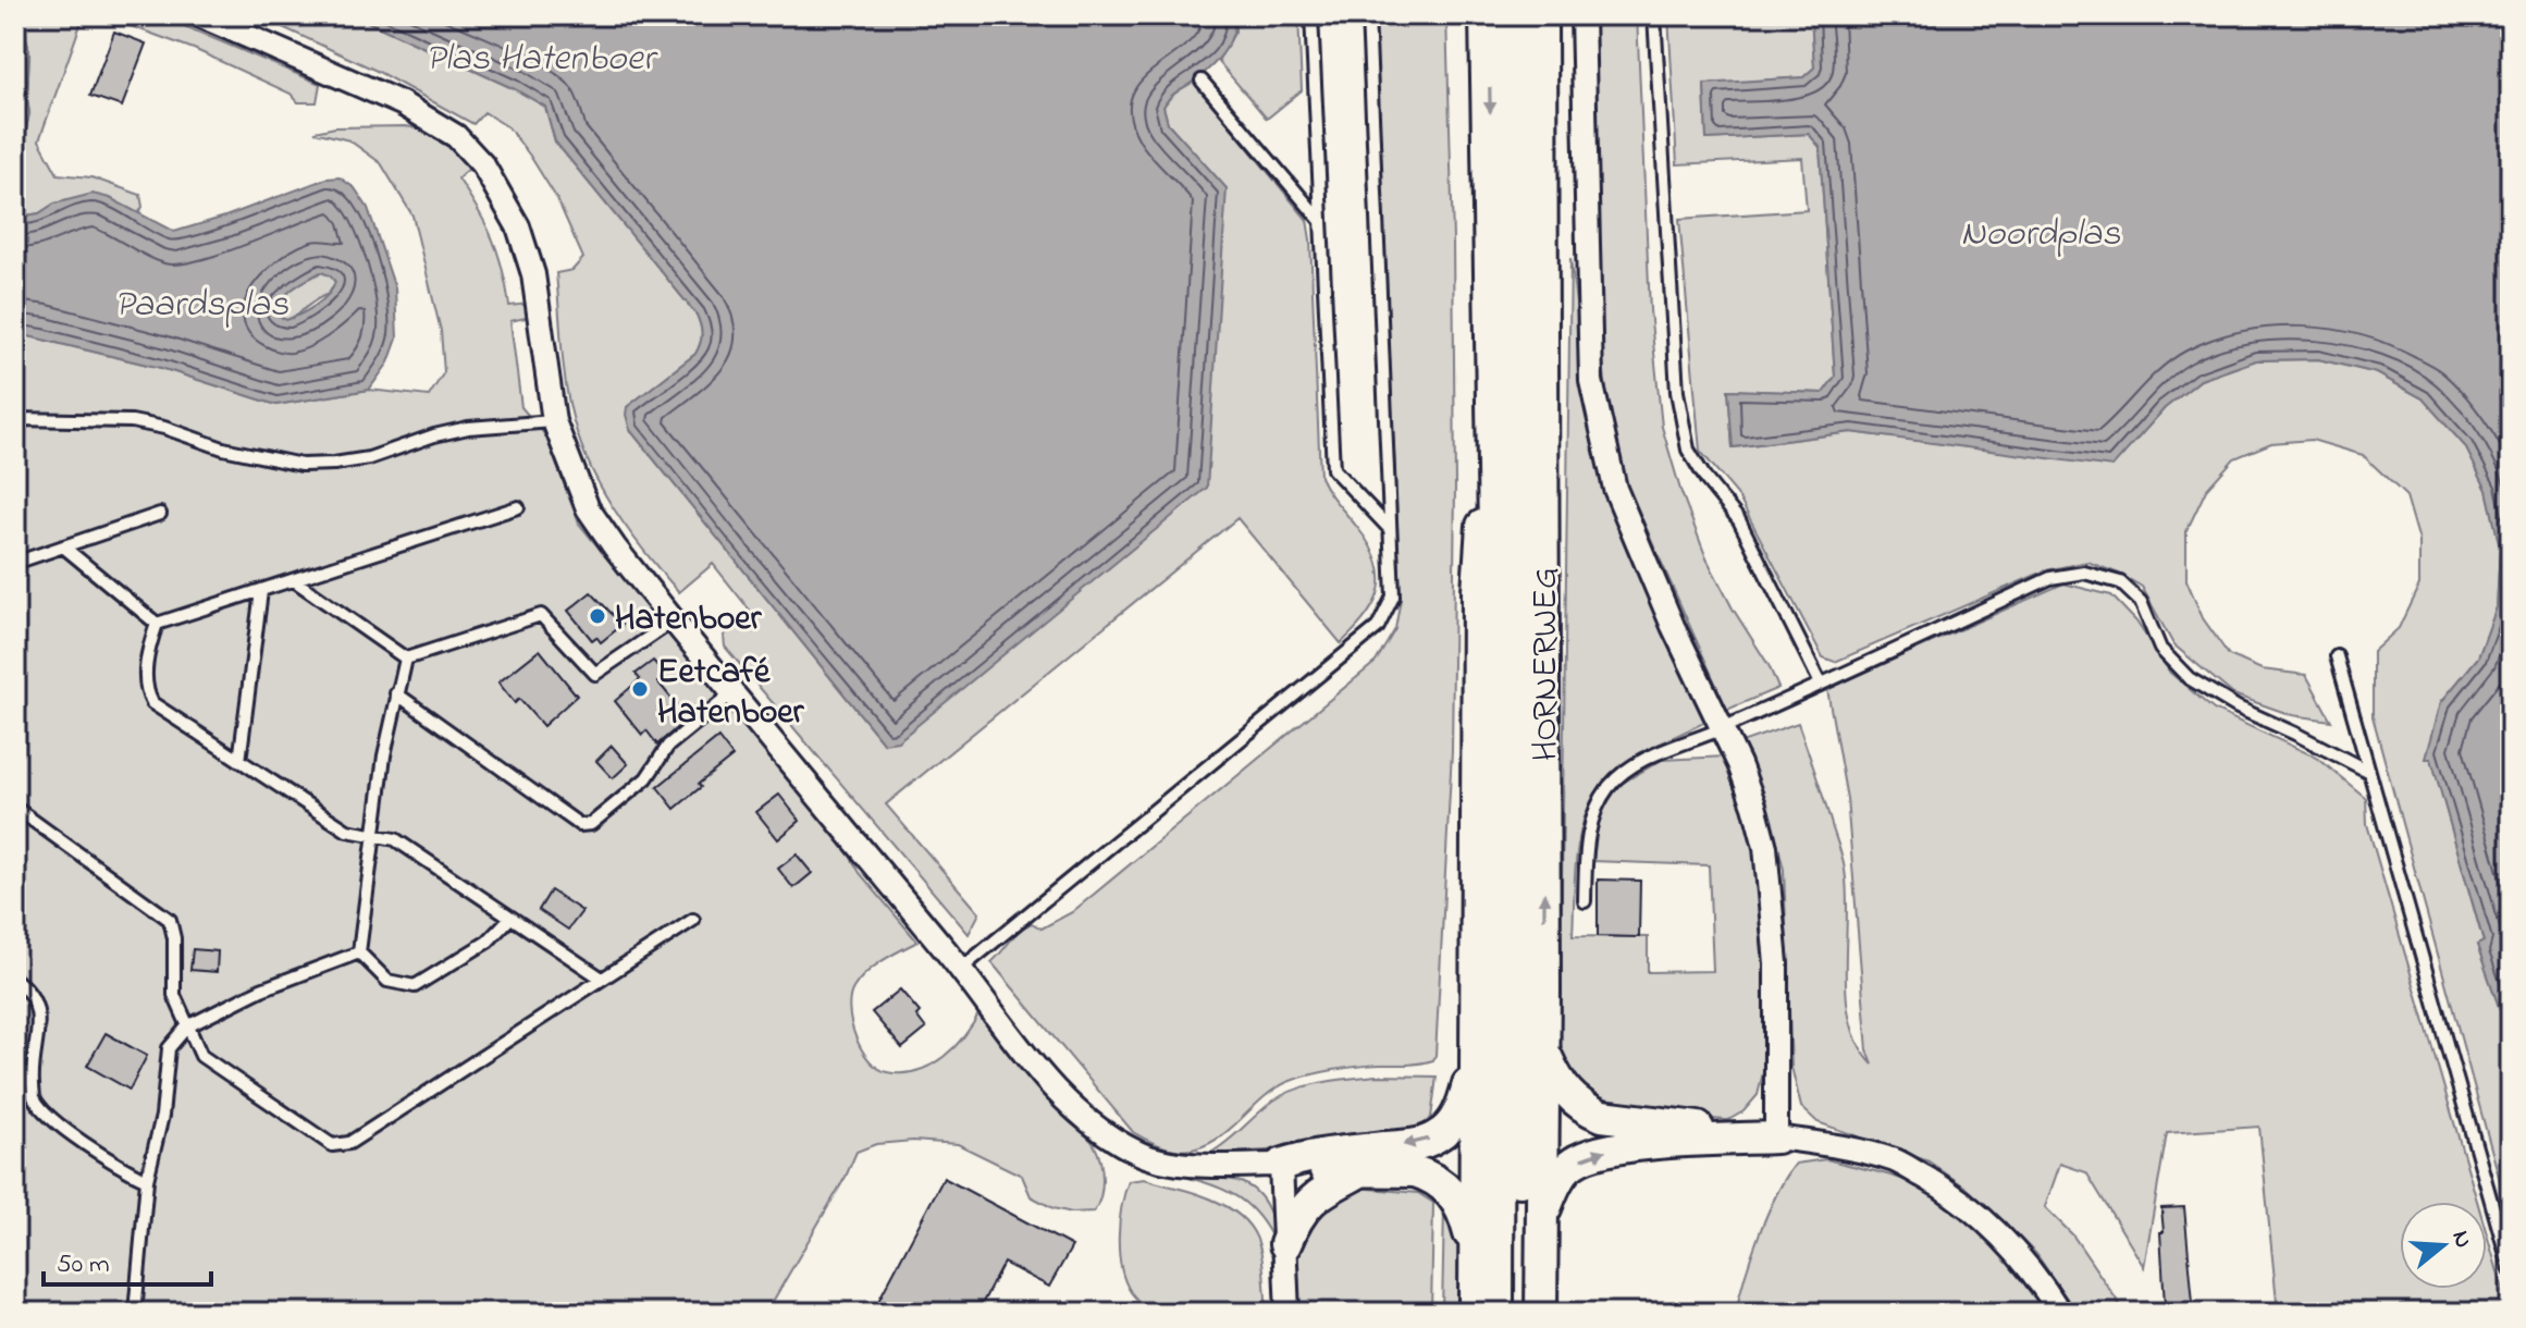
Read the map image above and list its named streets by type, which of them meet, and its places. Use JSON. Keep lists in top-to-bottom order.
{
  "streets": {
    "main road": ["HORNERWEG"]
  },
  "water": ["Plas Hatenboer", "Noordplas", "Paardsplas"],
  "places": ["Hatenboer", "Eetcafé Hatenboer"],
  "scale_bar": "50 m",
  "north": "right"
}
